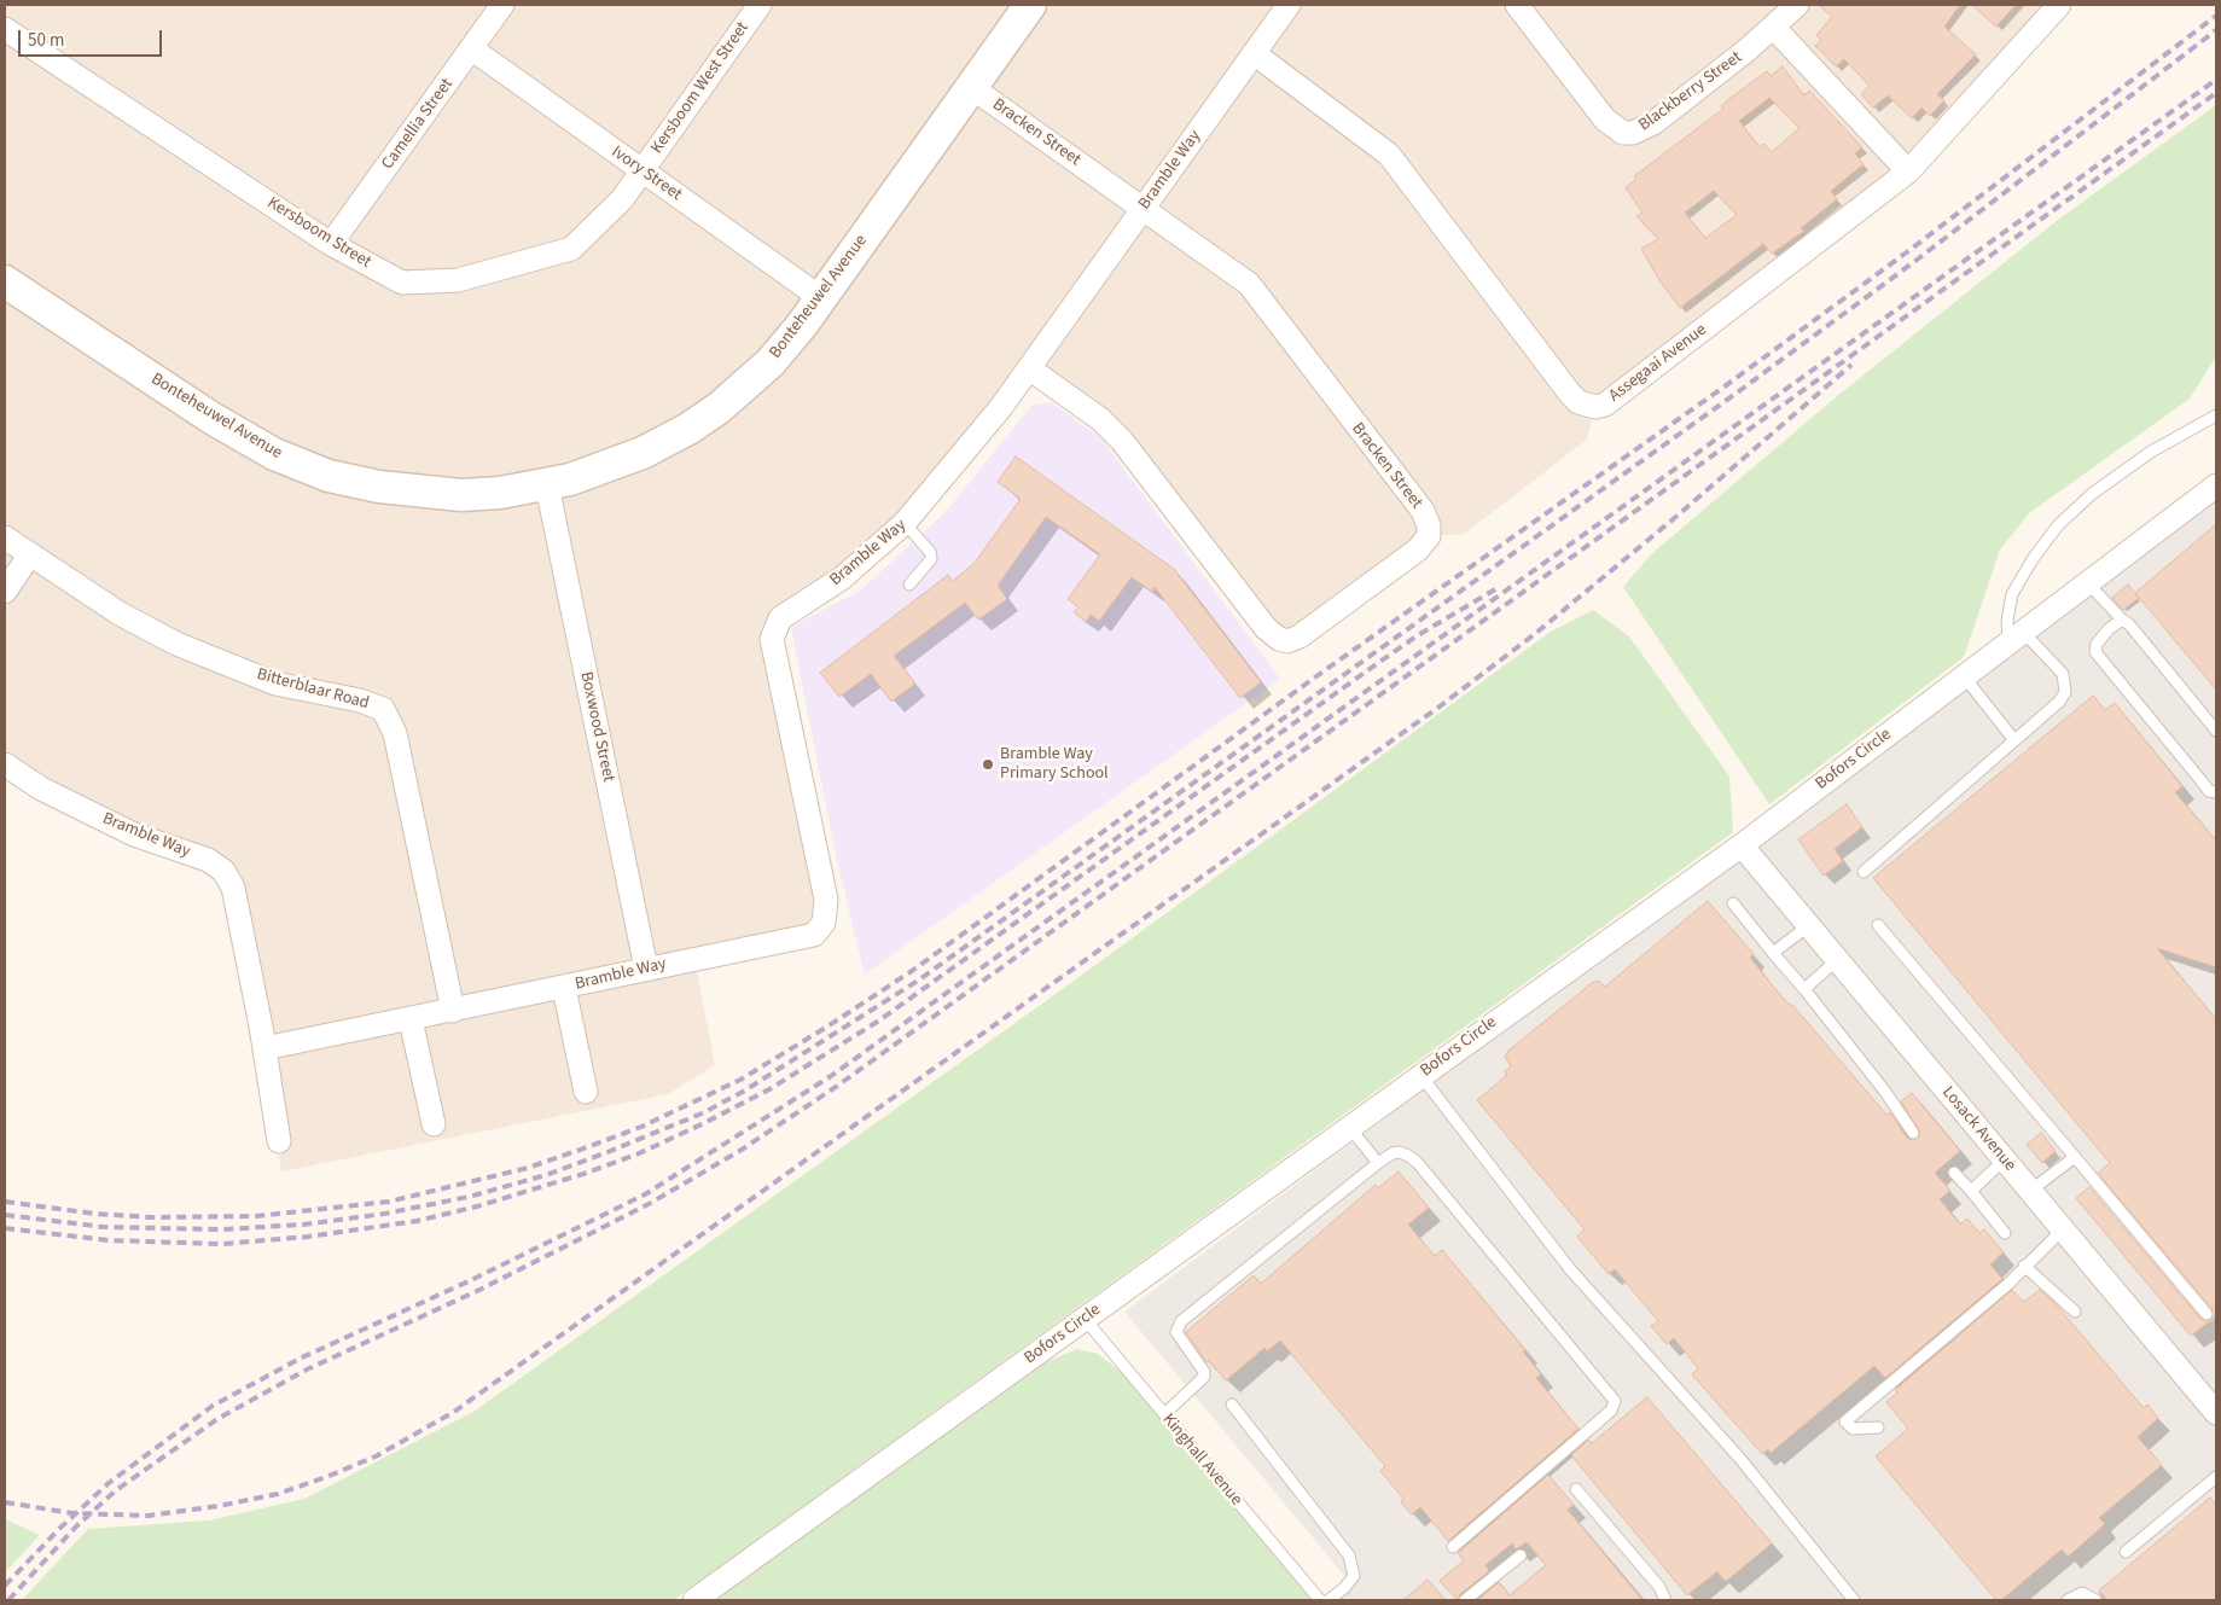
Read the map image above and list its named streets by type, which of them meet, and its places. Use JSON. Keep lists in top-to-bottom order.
{
  "streets": {
    "street": [
      "Kersboom West Street",
      "Blackberry Street",
      "Camellia Street",
      "Bracken Street",
      "Bramble Way",
      "Ivory Street",
      "Kersboom Street",
      "Bonteheuwel Avenue",
      "Assegaai Avenue",
      "Bitterblaar Road",
      "Boxwood Street",
      "Bofors Circle",
      "Losack Avenue"
    ],
    "lane": ["Kinghall Avenue"]
  },
  "crossings": [
    ["Kersboom West Street", "Ivory Street"],
    ["Kersboom West Street", "Kersboom Street"],
    ["Camellia Street", "Ivory Street"],
    ["Camellia Street", "Kersboom Street"],
    ["Bracken Street", "Bramble Way"],
    ["Bracken Street", "Bonteheuwel Avenue"],
    ["Bramble Way", "Assegaai Avenue"],
    ["Bramble Way", "Bitterblaar Road"],
    ["Bramble Way", "Boxwood Street"],
    ["Ivory Street", "Kersboom Street"],
    ["Ivory Street", "Bonteheuwel Avenue"],
    ["Bonteheuwel Avenue", "Boxwood Street"],
    ["Bofors Circle", "Losack Avenue"],
    ["Bofors Circle", "Kinghall Avenue"]
  ],
  "places": ["Bramble Way Primary School"],
  "scale_bar": "50 m"
}
